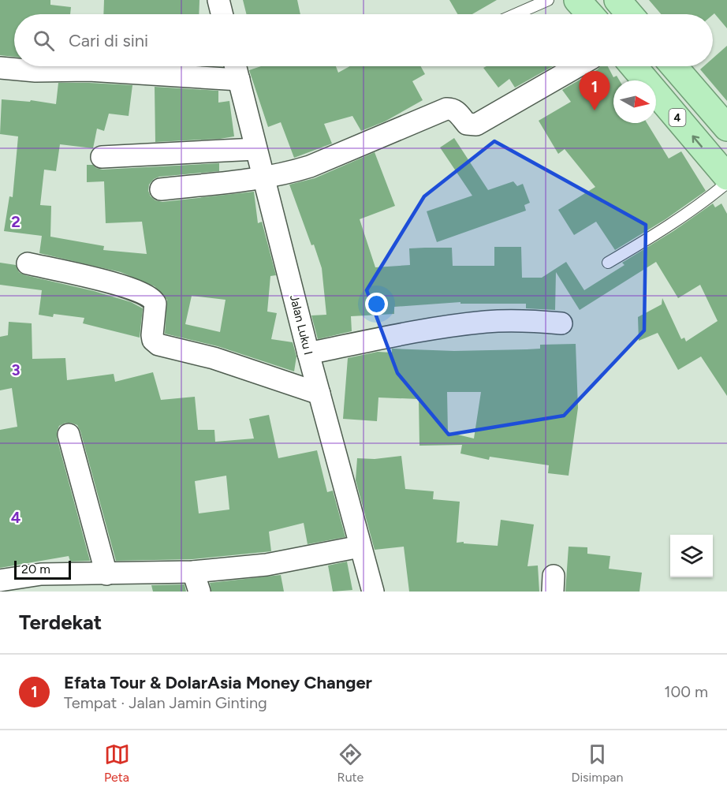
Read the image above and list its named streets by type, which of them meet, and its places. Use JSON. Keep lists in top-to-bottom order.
{
  "streets": {
    "highway": ["4"],
    "street": ["Jalan Luku I"]
  },
  "scale_bar": "20 m",
  "north": "right",
  "page": {
    "search": "Cari di sini",
    "pins": "1",
    "scale": "20 m",
    "heading": "Terdekat",
    "list": [
      {
        "mark": "1",
        "name": "Efata Tour & DolarAsia Money Changer",
        "note": "Tempat · Jalan Jamin Ginting",
        "value": "100 m"
      }
    ],
    "nav": ["Peta", "Rute", "Disimpan"]
  },
  "grid": {
    "rows": ["2", "3", "4"]
  }
}
